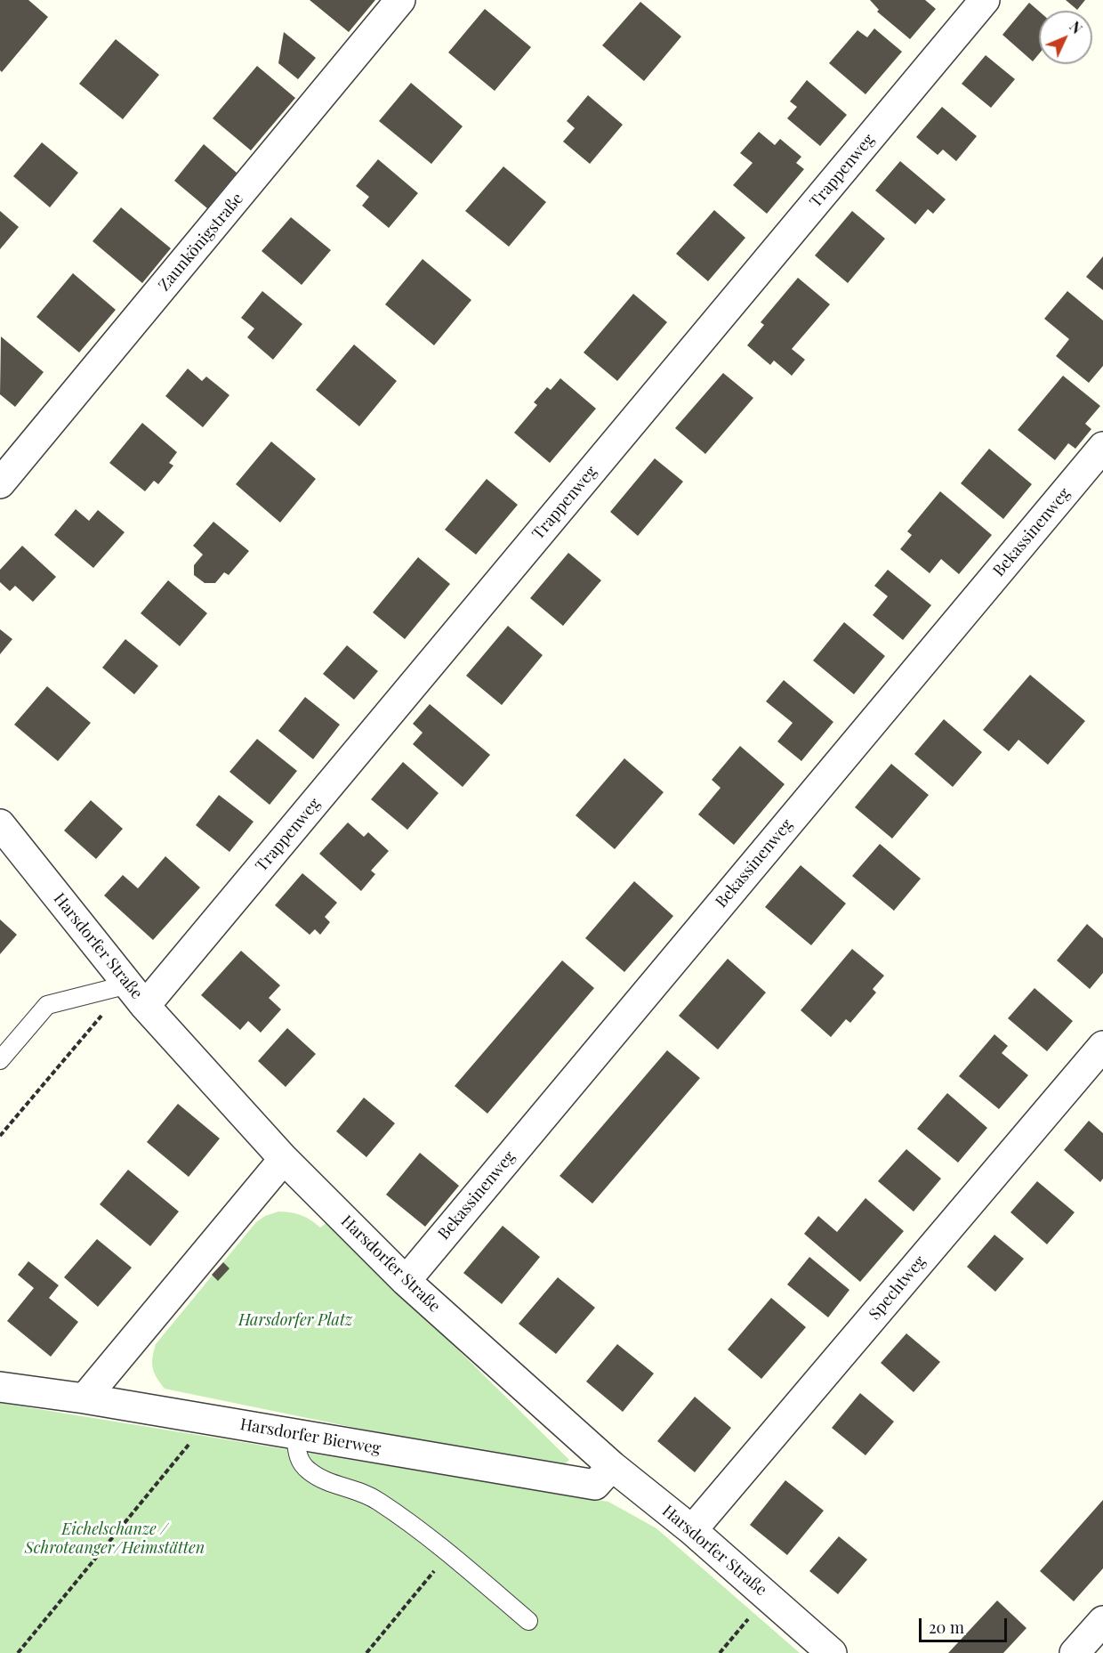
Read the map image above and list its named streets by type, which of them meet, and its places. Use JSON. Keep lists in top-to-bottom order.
{
  "streets": {
    "street": [
      "Trappenweg",
      "Zaunkönigstraße",
      "Bekassinenweg",
      "Harsdorfer Straße",
      "Spechtweg",
      "Harsdorfer Bierweg"
    ]
  },
  "crossings": [
    ["Trappenweg", "Harsdorfer Straße"],
    ["Bekassinenweg", "Harsdorfer Straße"],
    ["Harsdorfer Straße", "Spechtweg"],
    ["Harsdorfer Straße", "Harsdorfer Bierweg"]
  ],
  "parks": ["Harsdorfer Platz", "Eichelschanze / Schroteanger/Heimstätten"],
  "scale_bar": "20 m",
  "north": "top right"
}
